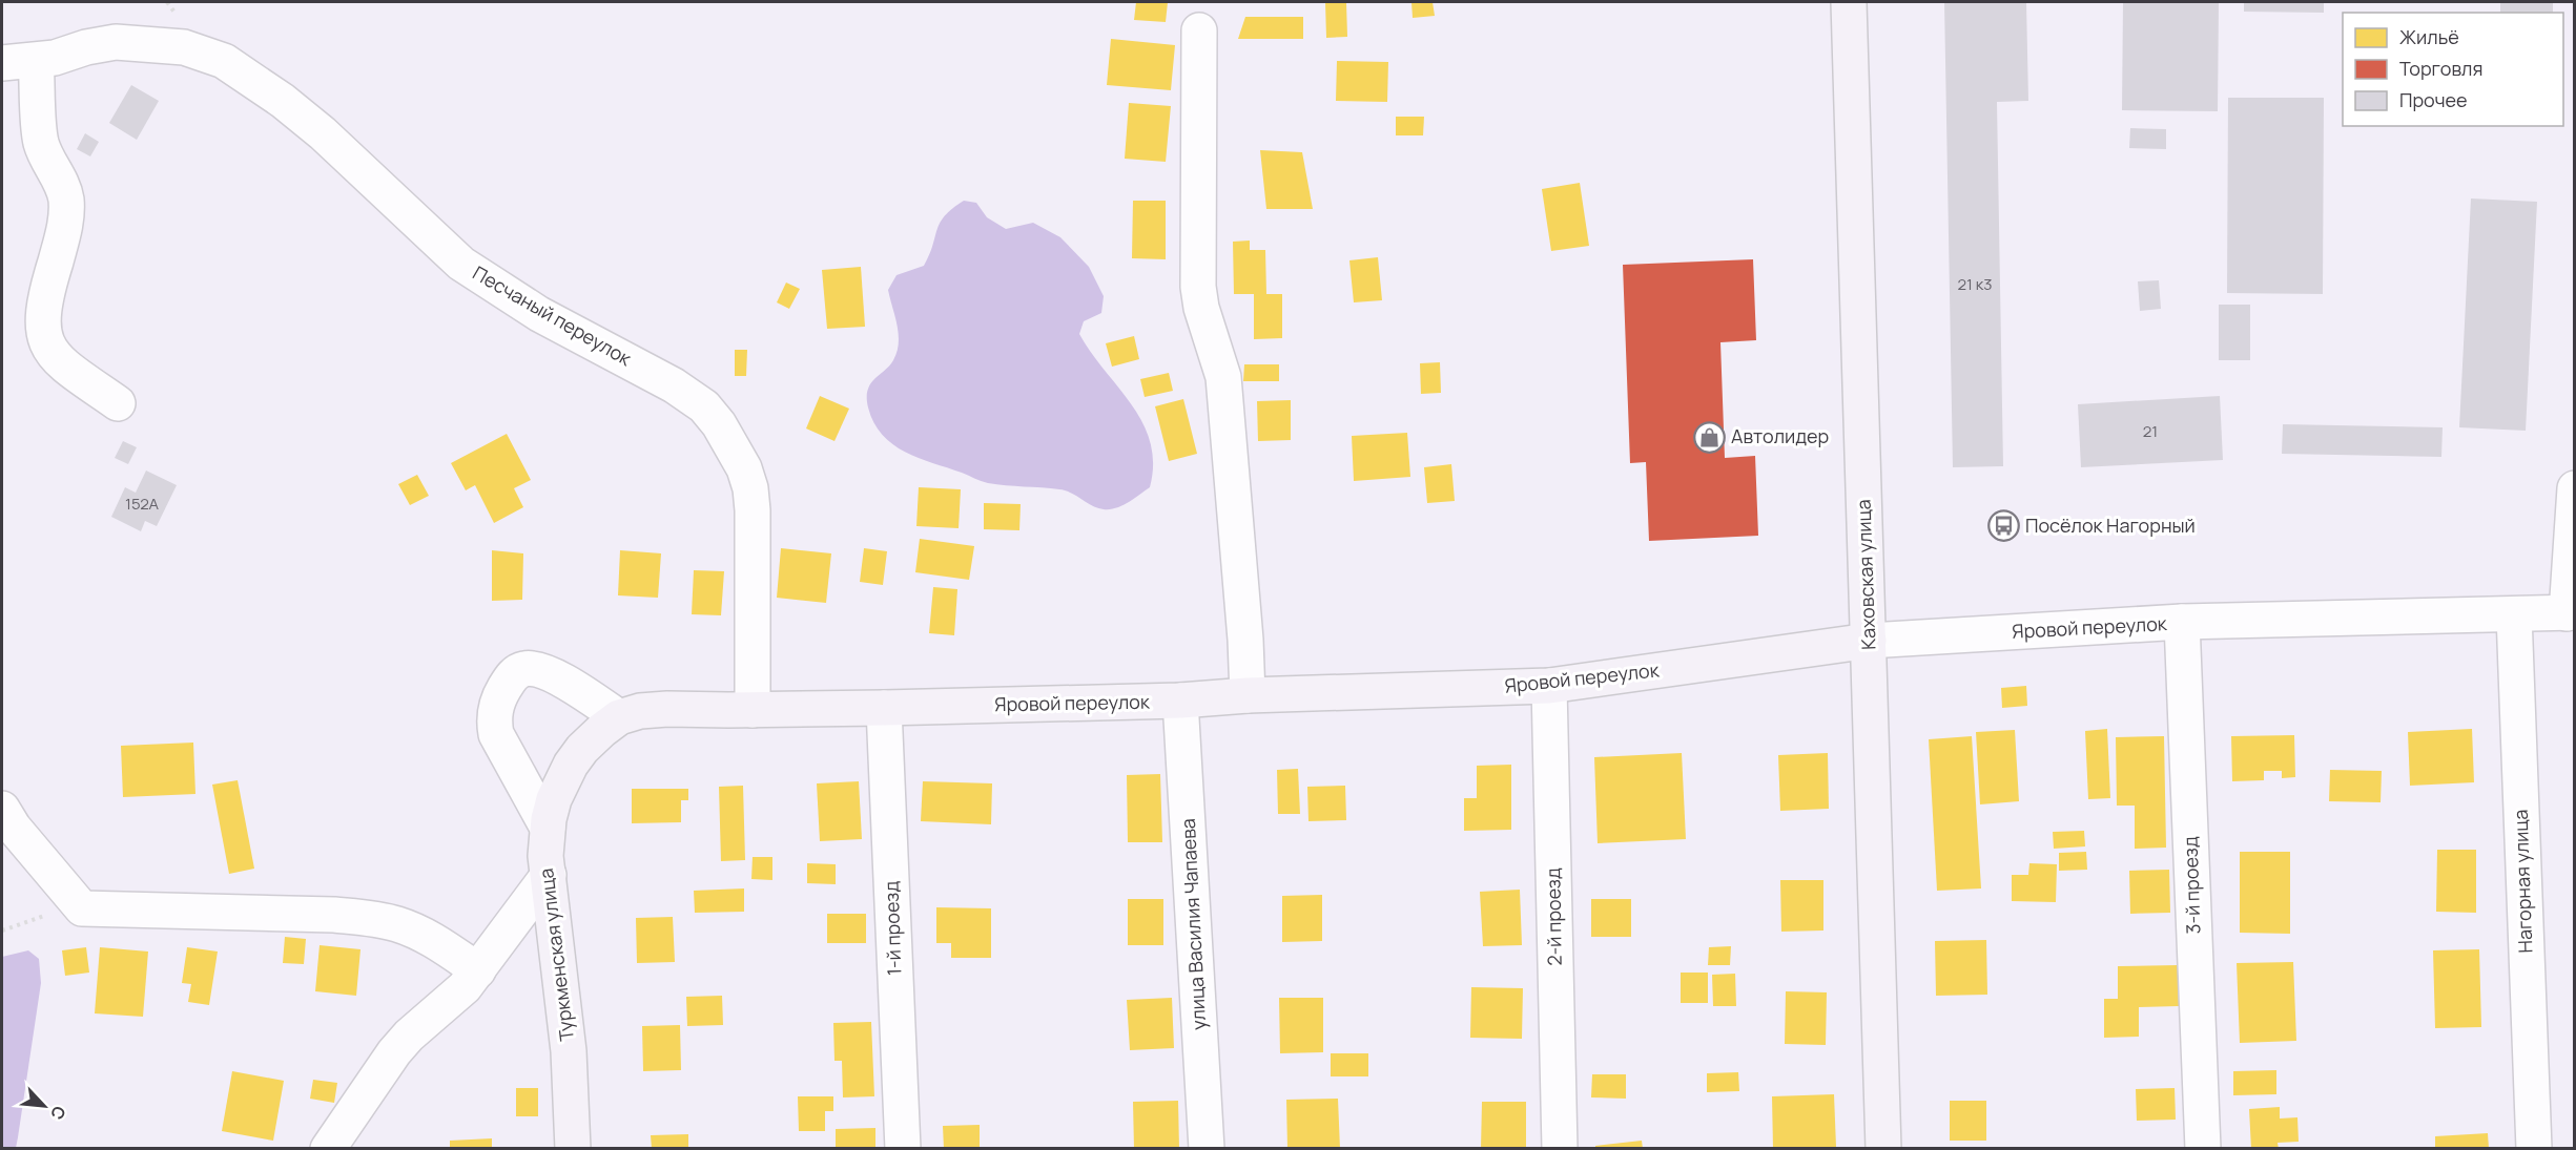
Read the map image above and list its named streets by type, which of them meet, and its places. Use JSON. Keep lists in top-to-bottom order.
{
  "streets": {
    "main road": ["Каховская улица", "Яровой переулок", "Туркменская улица"],
    "street": [
      "Песчаный переулок",
      "Нагорная улица",
      "3-й проезд",
      "2-й проезд",
      "улица Василия Чапаева",
      "1-й проезд"
    ]
  },
  "crossings": [
    ["Песчаный переулок", "Яровой переулок"],
    ["Каховская улица", "Яровой переулок"],
    ["Яровой переулок", "Нагорная улица"],
    ["Яровой переулок", "3-й проезд"],
    ["Яровой переулок", "2-й проезд"],
    ["Яровой переулок", "улица Василия Чапаева"],
    ["Яровой переулок", "1-й проезд"],
    ["Яровой переулок", "Туркменская улица"]
  ],
  "places": {
    "shop": ["Автолидер"],
    "bus stop": ["Посёлок Нагорный"]
  },
  "house_numbers": ["21 к3", "21", "152А"],
  "legend": ["Жильё", "Торговля", "Прочее"],
  "north": "bottom right"
}
